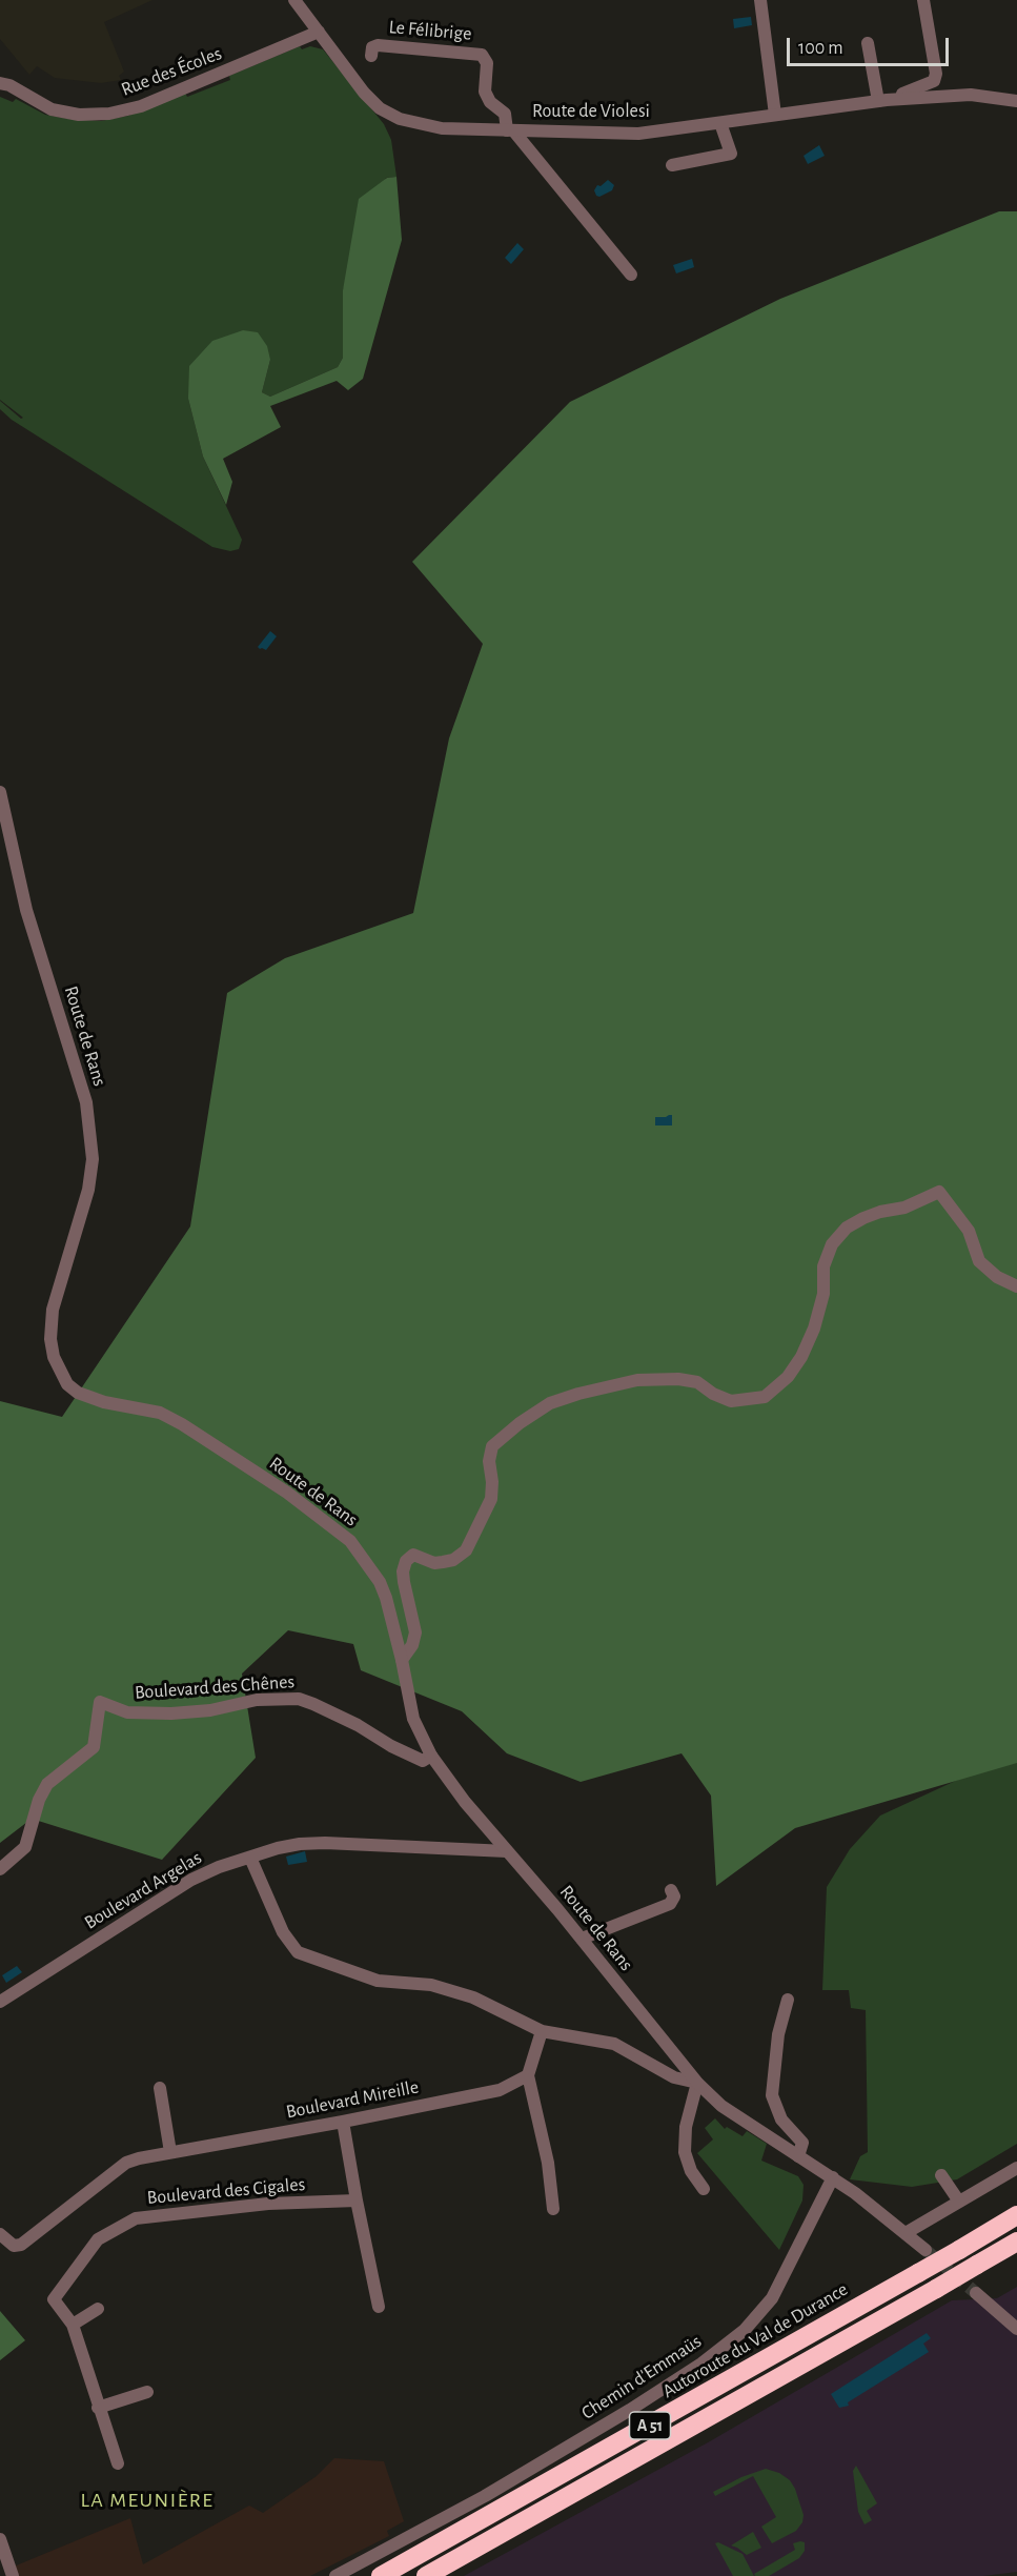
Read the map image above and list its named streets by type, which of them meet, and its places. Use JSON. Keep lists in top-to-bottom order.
{
  "streets": {
    "highway": ["Autoroute du Val de Durance", "A 51"],
    "street": [
      "Le Félibrige",
      "Rue des Écoles",
      "Route de Violesi",
      "Route de Rans",
      "Boulevard des Chênes",
      "Boulevard Argelas",
      "Boulevard Mireille",
      "Boulevard des Cigales",
      "Chemin d'Emmaüs"
    ]
  },
  "crossings": [
    ["Le Félibrige", "Route de Violesi"],
    ["Rue des Écoles", "Route de Violesi"],
    ["Route de Rans", "Boulevard des Chênes"],
    ["Route de Rans", "Boulevard Argelas"],
    ["Route de Rans", "Chemin d'Emmaüs"]
  ],
  "districts": ["LA MEUNIÈRE"],
  "scale_bar": "100 m"
}
